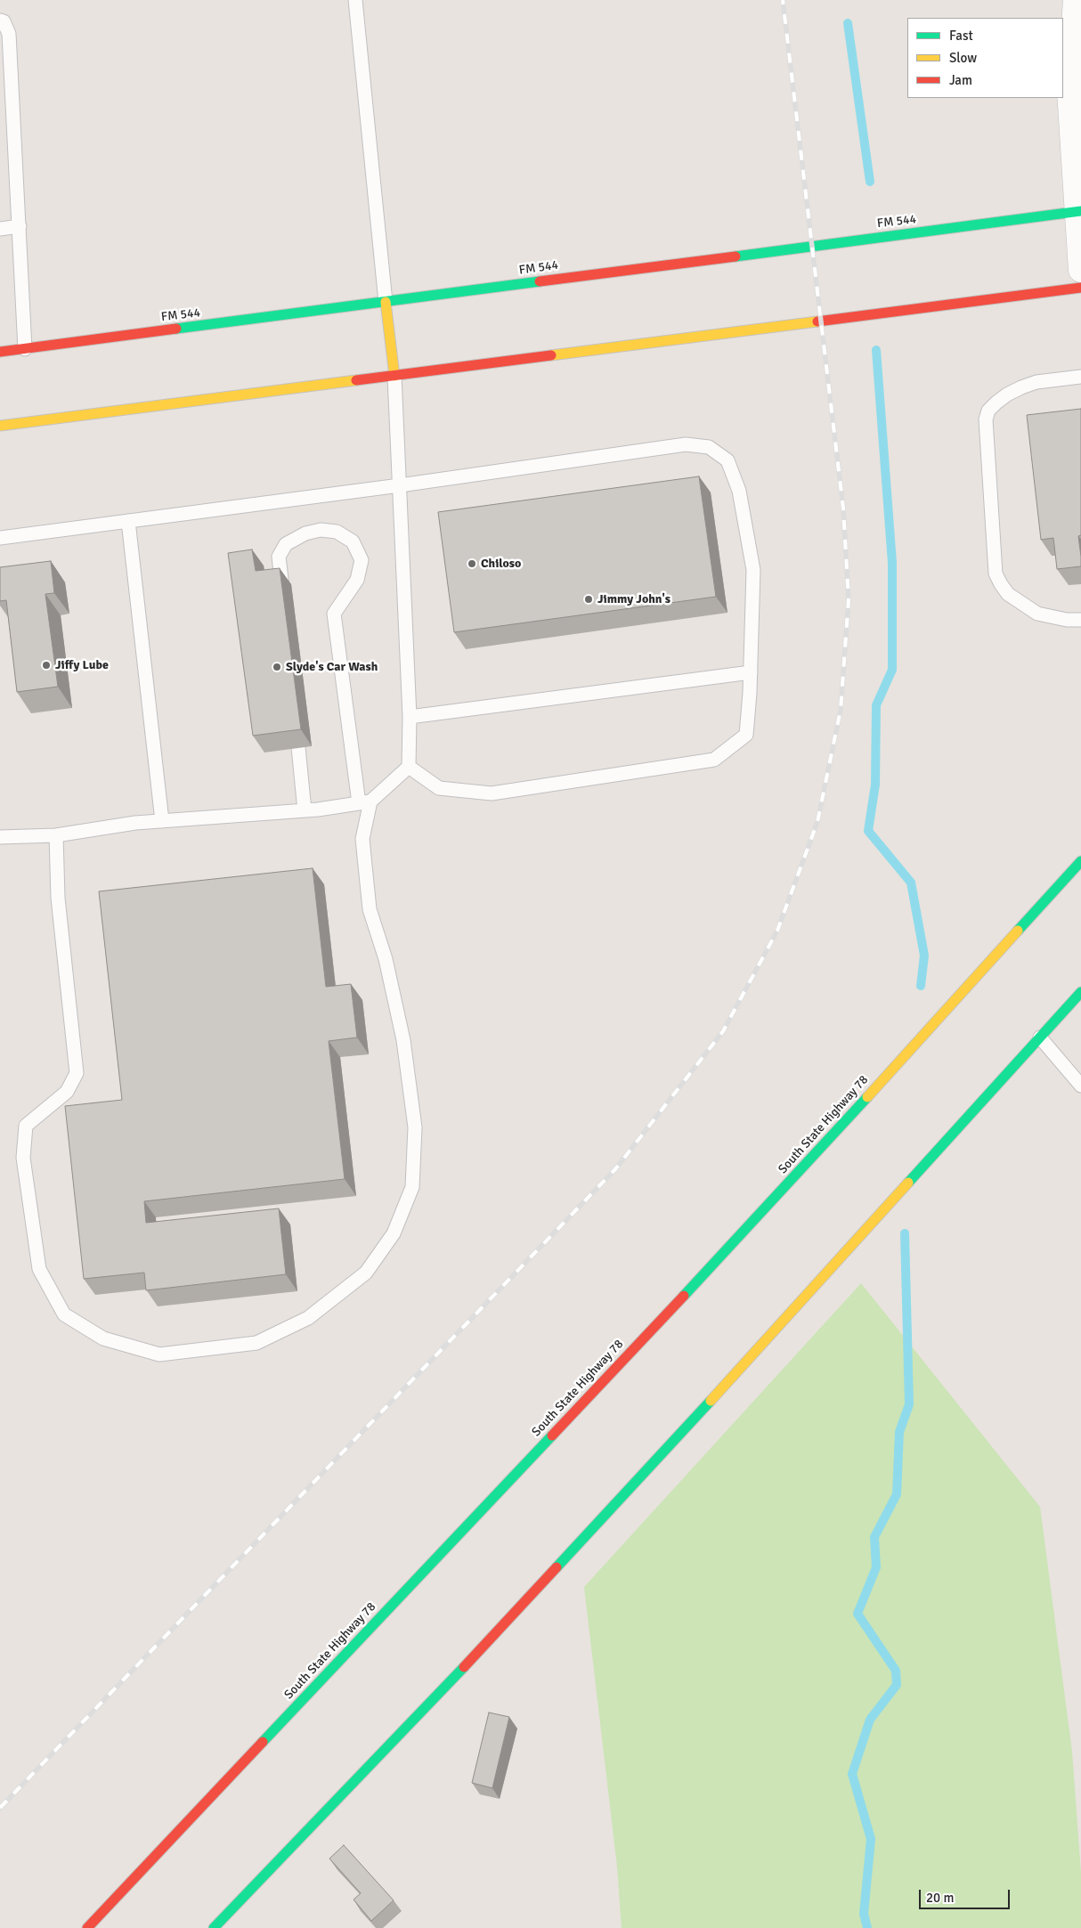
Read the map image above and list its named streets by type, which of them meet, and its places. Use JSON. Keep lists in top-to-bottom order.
{
  "streets": {
    "main road": ["FM 544", "South State Highway 78"]
  },
  "places": [
    "Chiloso",
    "Jimmy John's",
    "Jiffy Lube",
    "Slyde's Car Wash"
  ],
  "legend": ["Fast", "Slow", "Jam"],
  "scale_bar": "20 m"
}
